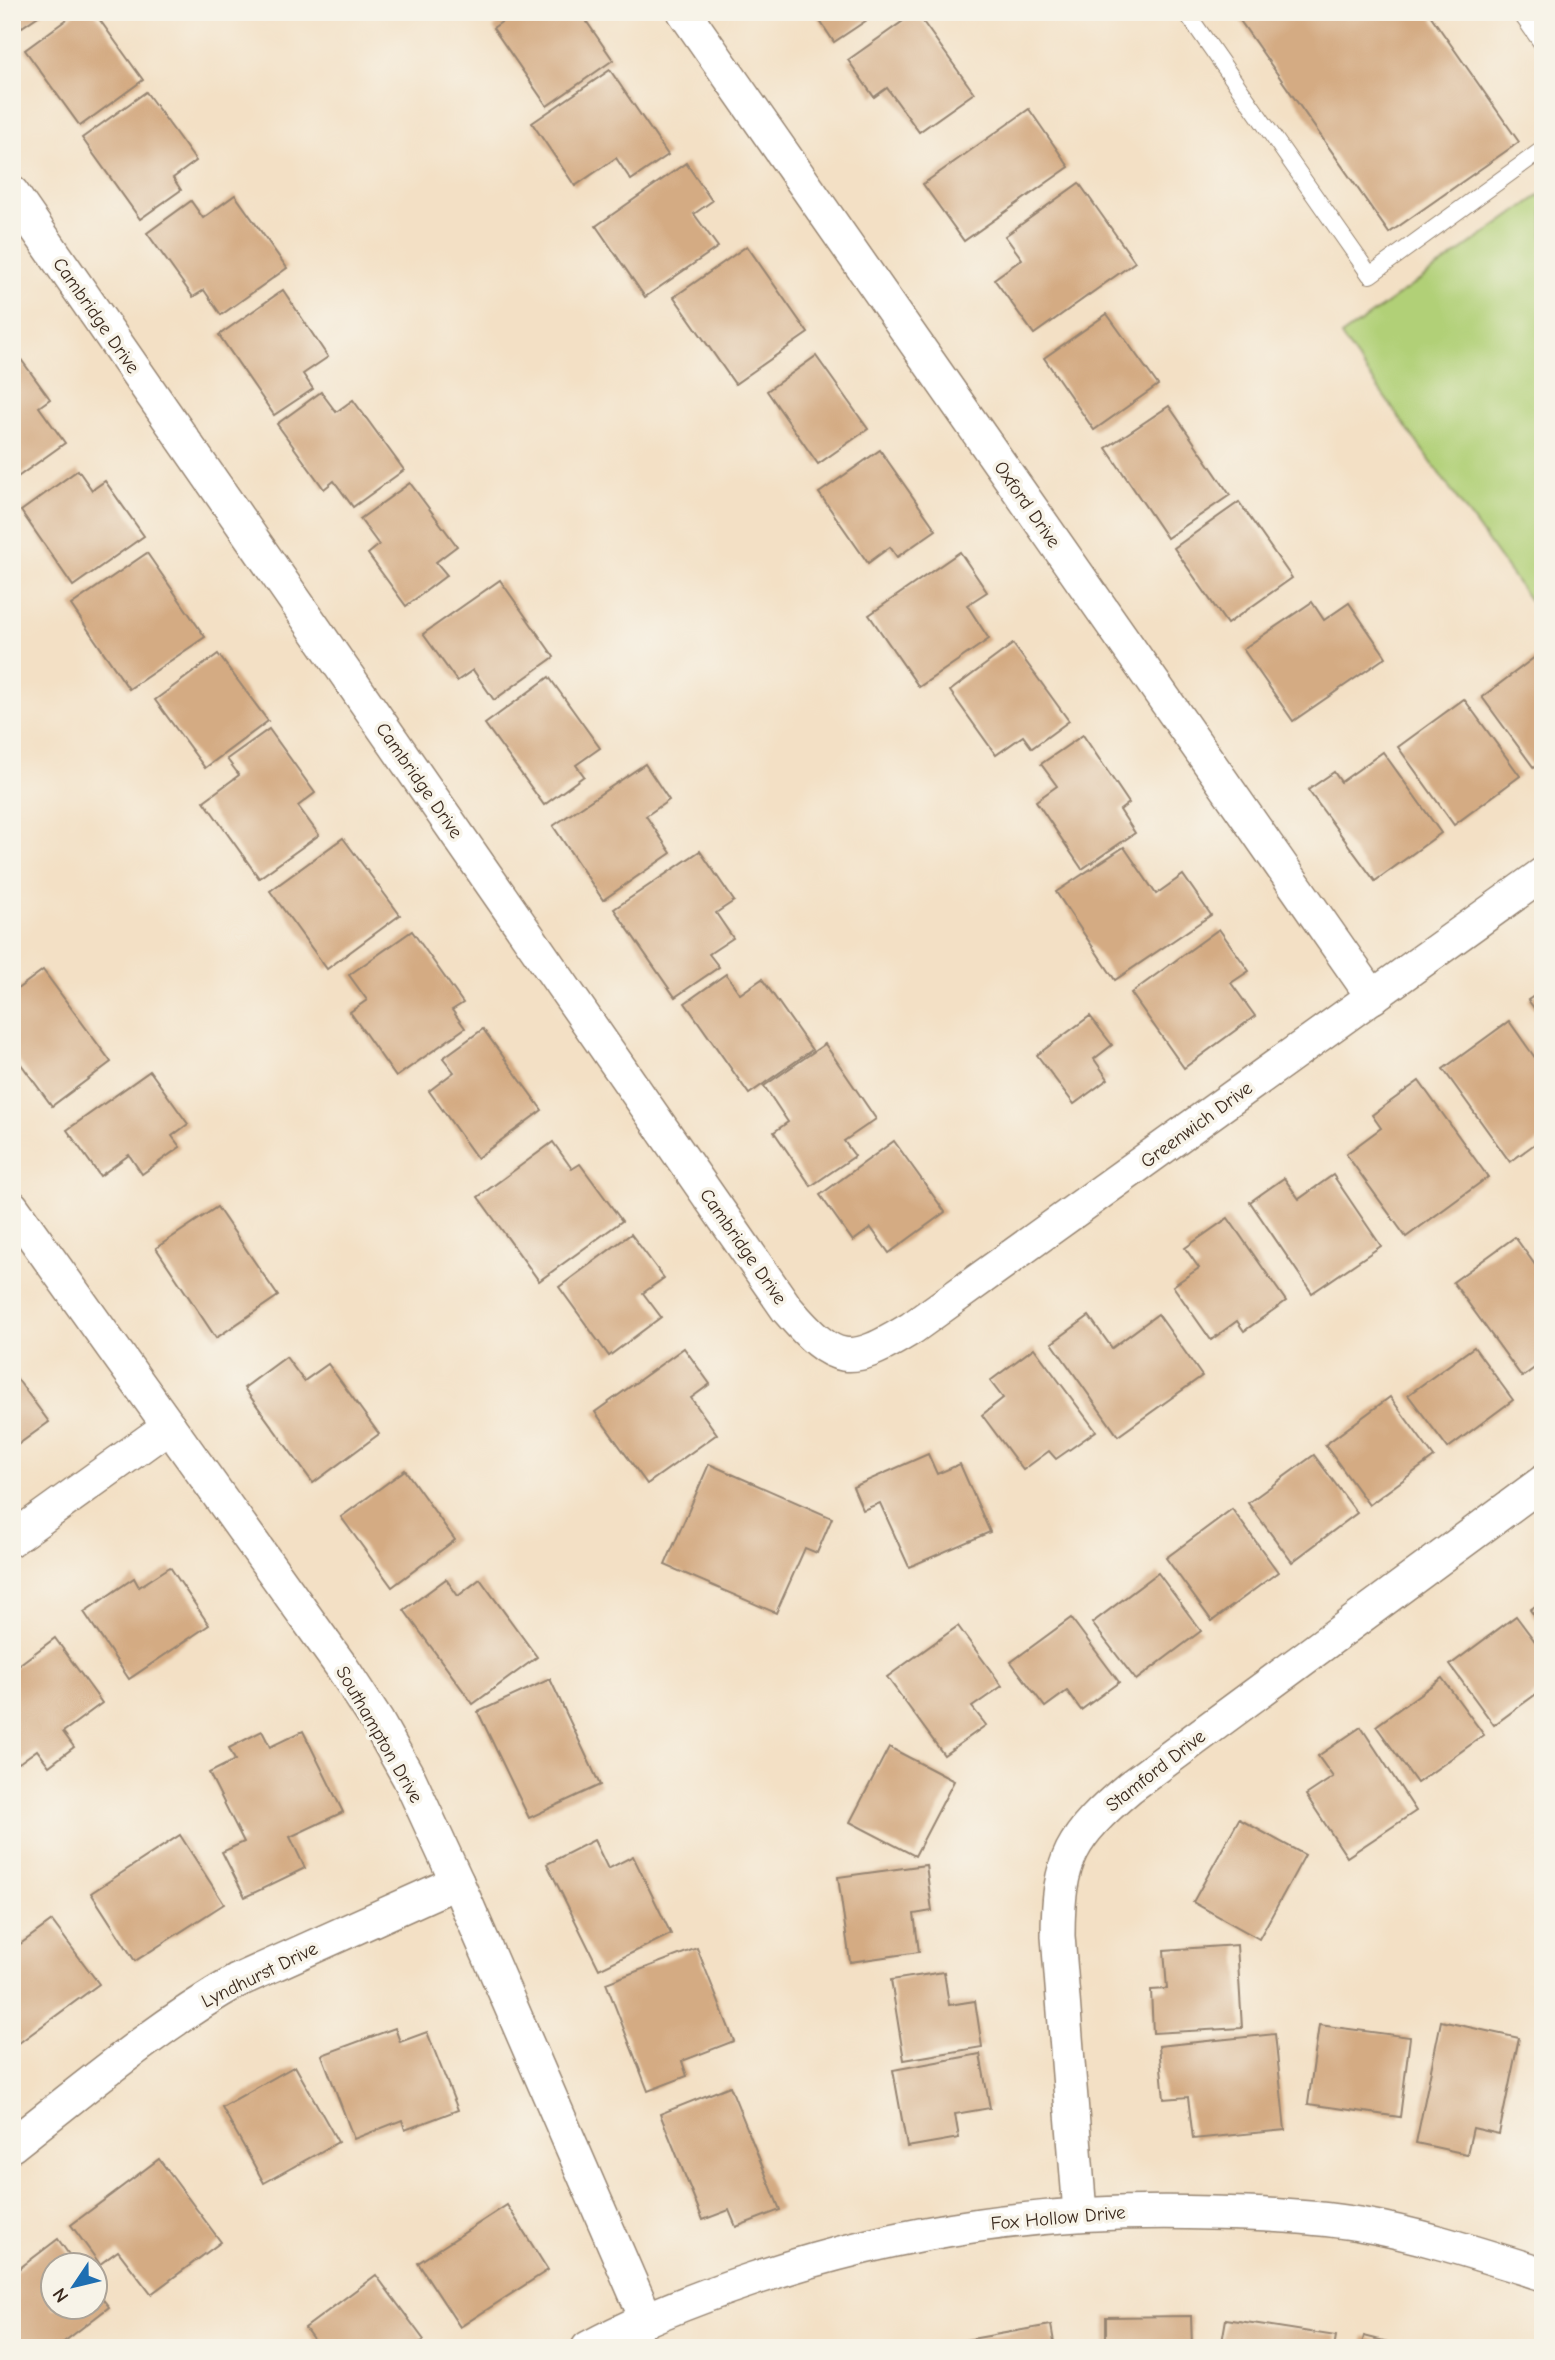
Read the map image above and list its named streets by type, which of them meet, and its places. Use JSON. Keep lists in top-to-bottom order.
{
  "streets": {
    "street": [
      "Cambridge Drive",
      "Oxford Drive",
      "Greenwich Drive",
      "Southampton Drive",
      "Stamford Drive",
      "Lyndhurst Drive",
      "Fox Hollow Drive"
    ]
  },
  "crossings": [
    ["Cambridge Drive", "Greenwich Drive"],
    ["Oxford Drive", "Greenwich Drive"],
    ["Southampton Drive", "Lyndhurst Drive"],
    ["Southampton Drive", "Fox Hollow Drive"],
    ["Stamford Drive", "Fox Hollow Drive"]
  ],
  "north": "bottom left"
}
